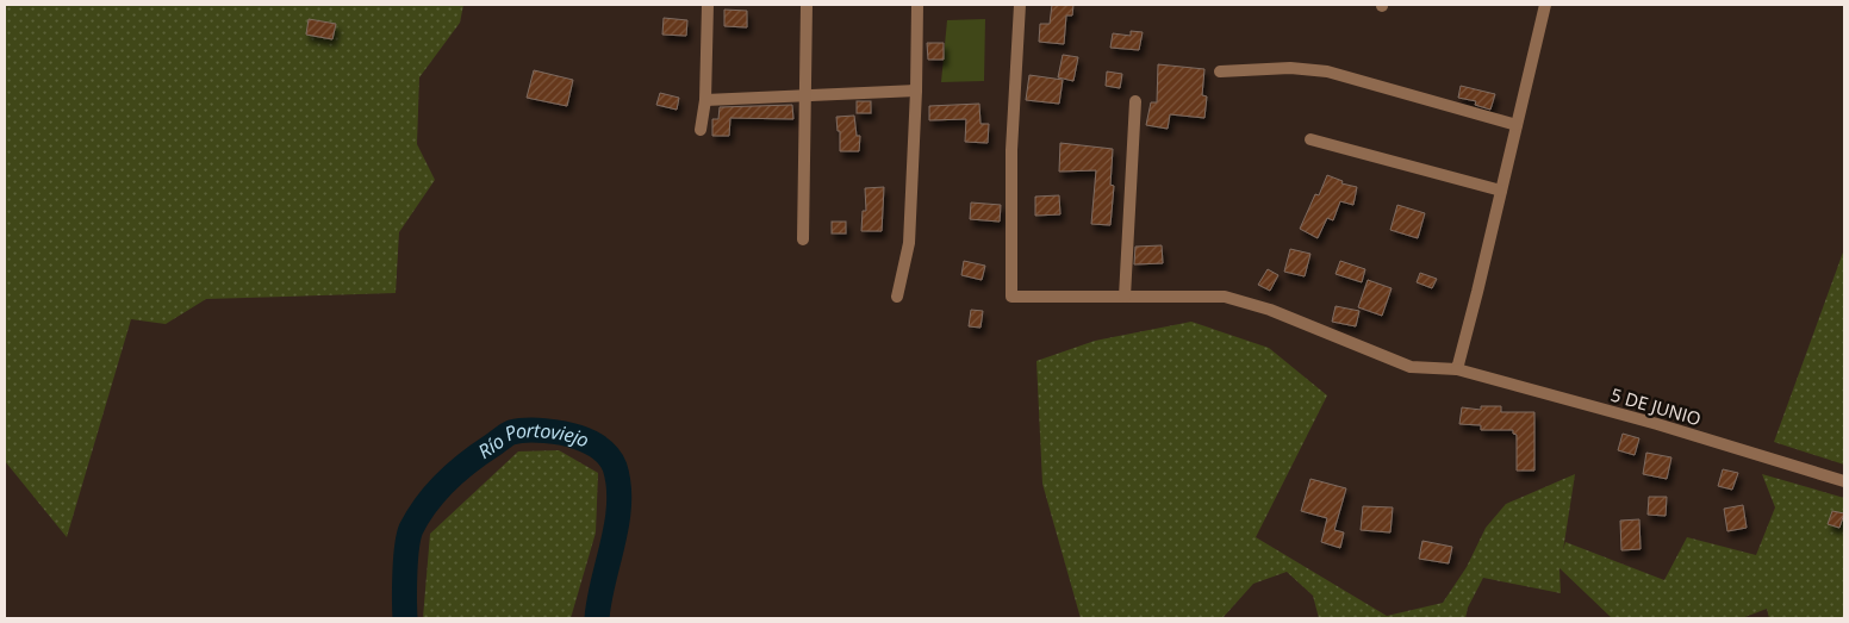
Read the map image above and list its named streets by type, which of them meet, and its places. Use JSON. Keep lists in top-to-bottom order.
{
  "streets": {
    "street": ["5 DE JUNIO"]
  },
  "water": ["Río Portoviejo"]
}
